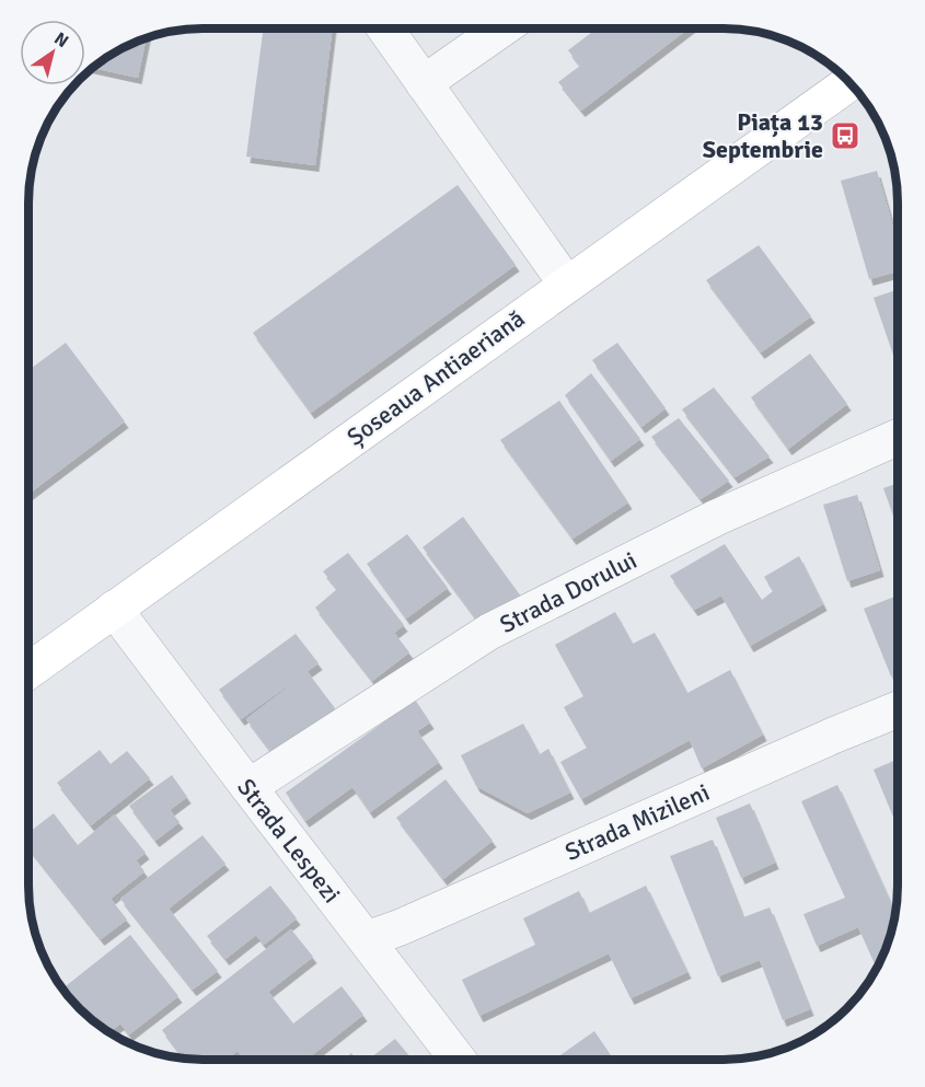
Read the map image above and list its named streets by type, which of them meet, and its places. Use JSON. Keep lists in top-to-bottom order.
{
  "streets": {
    "main road": ["Șoseaua Antiaeriană"],
    "street": ["Strada Dorului", "Strada Mizileni", "Strada Lespezi"]
  },
  "crossings": [
    ["Șoseaua Antiaeriană", "Strada Lespezi"],
    ["Strada Dorului", "Strada Lespezi"],
    ["Strada Mizileni", "Strada Lespezi"]
  ],
  "places": {
    "bus stop": ["Piața 13 Septembrie"]
  },
  "north": "top right"
}
